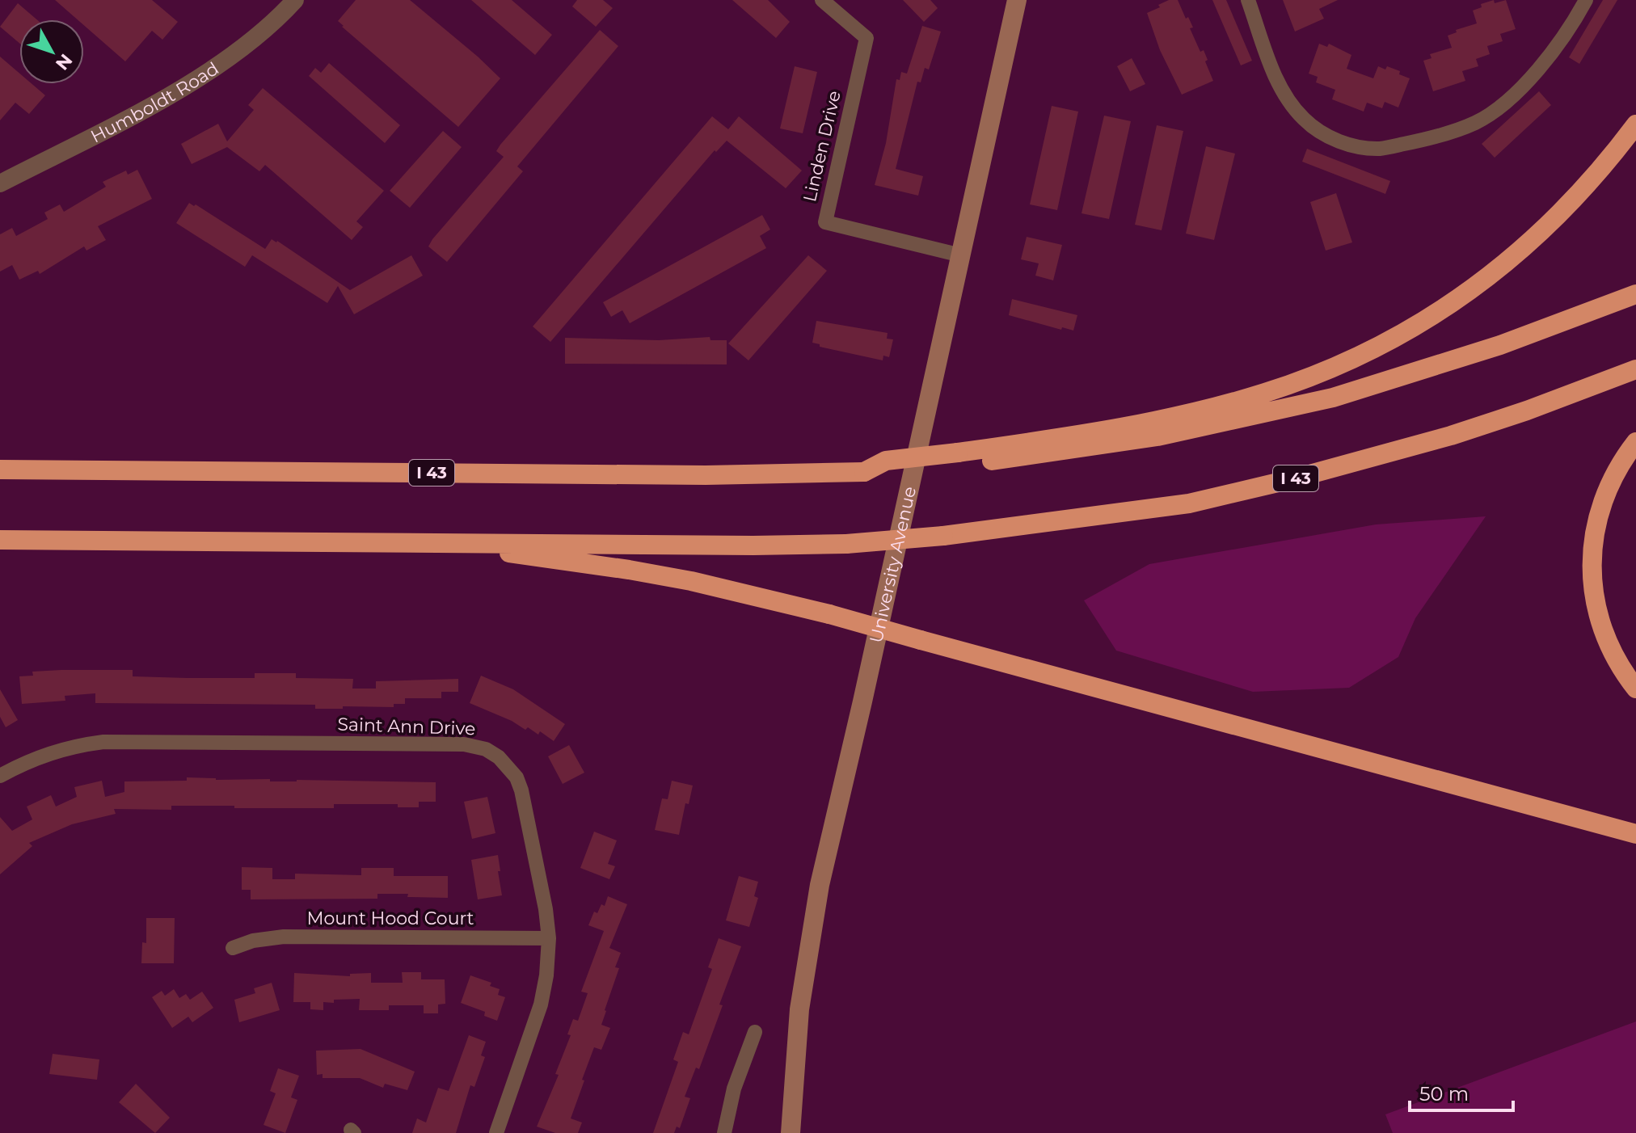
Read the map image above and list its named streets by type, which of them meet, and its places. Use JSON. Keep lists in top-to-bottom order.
{
  "streets": {
    "highway": ["I 43"],
    "main road": ["University Avenue"],
    "street": [
      "Humboldt Road",
      "Linden Drive",
      "Saint Ann Drive",
      "Mount Hood Court"
    ]
  },
  "crossings": [
    ["Linden Drive", "University Avenue"],
    ["Saint Ann Drive", "Mount Hood Court"]
  ],
  "scale_bar": "50 m",
  "north": "bottom right"
}
